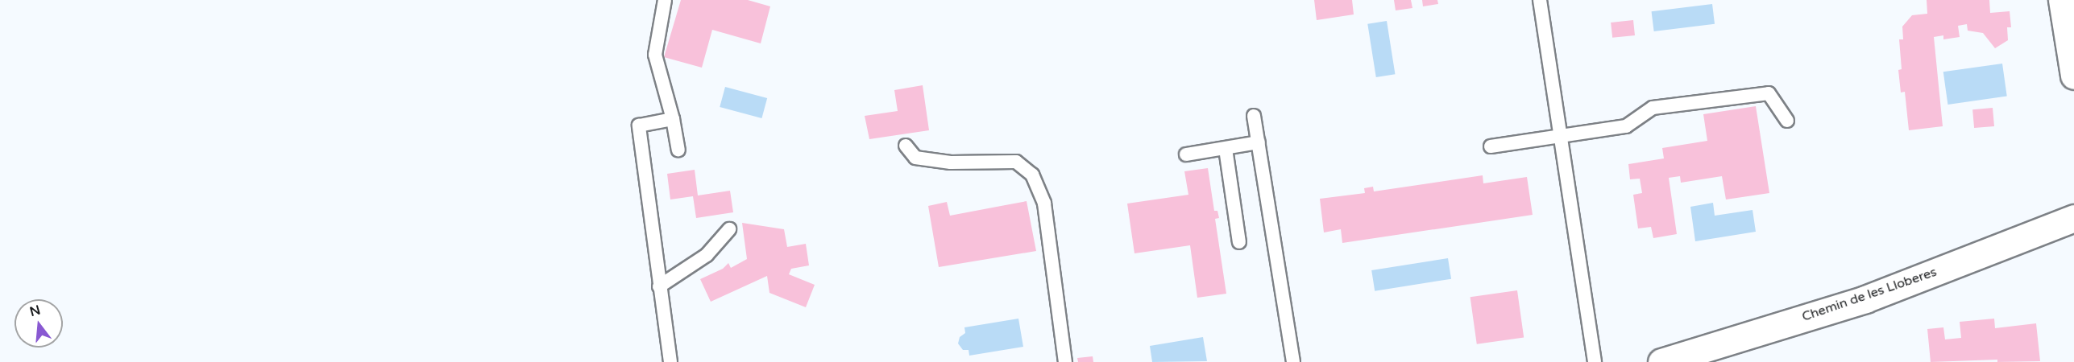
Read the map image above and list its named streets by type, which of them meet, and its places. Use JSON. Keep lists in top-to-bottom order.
{
  "streets": {
    "street": ["Chemin de les Lloberes"]
  },
  "north": "top"
}
